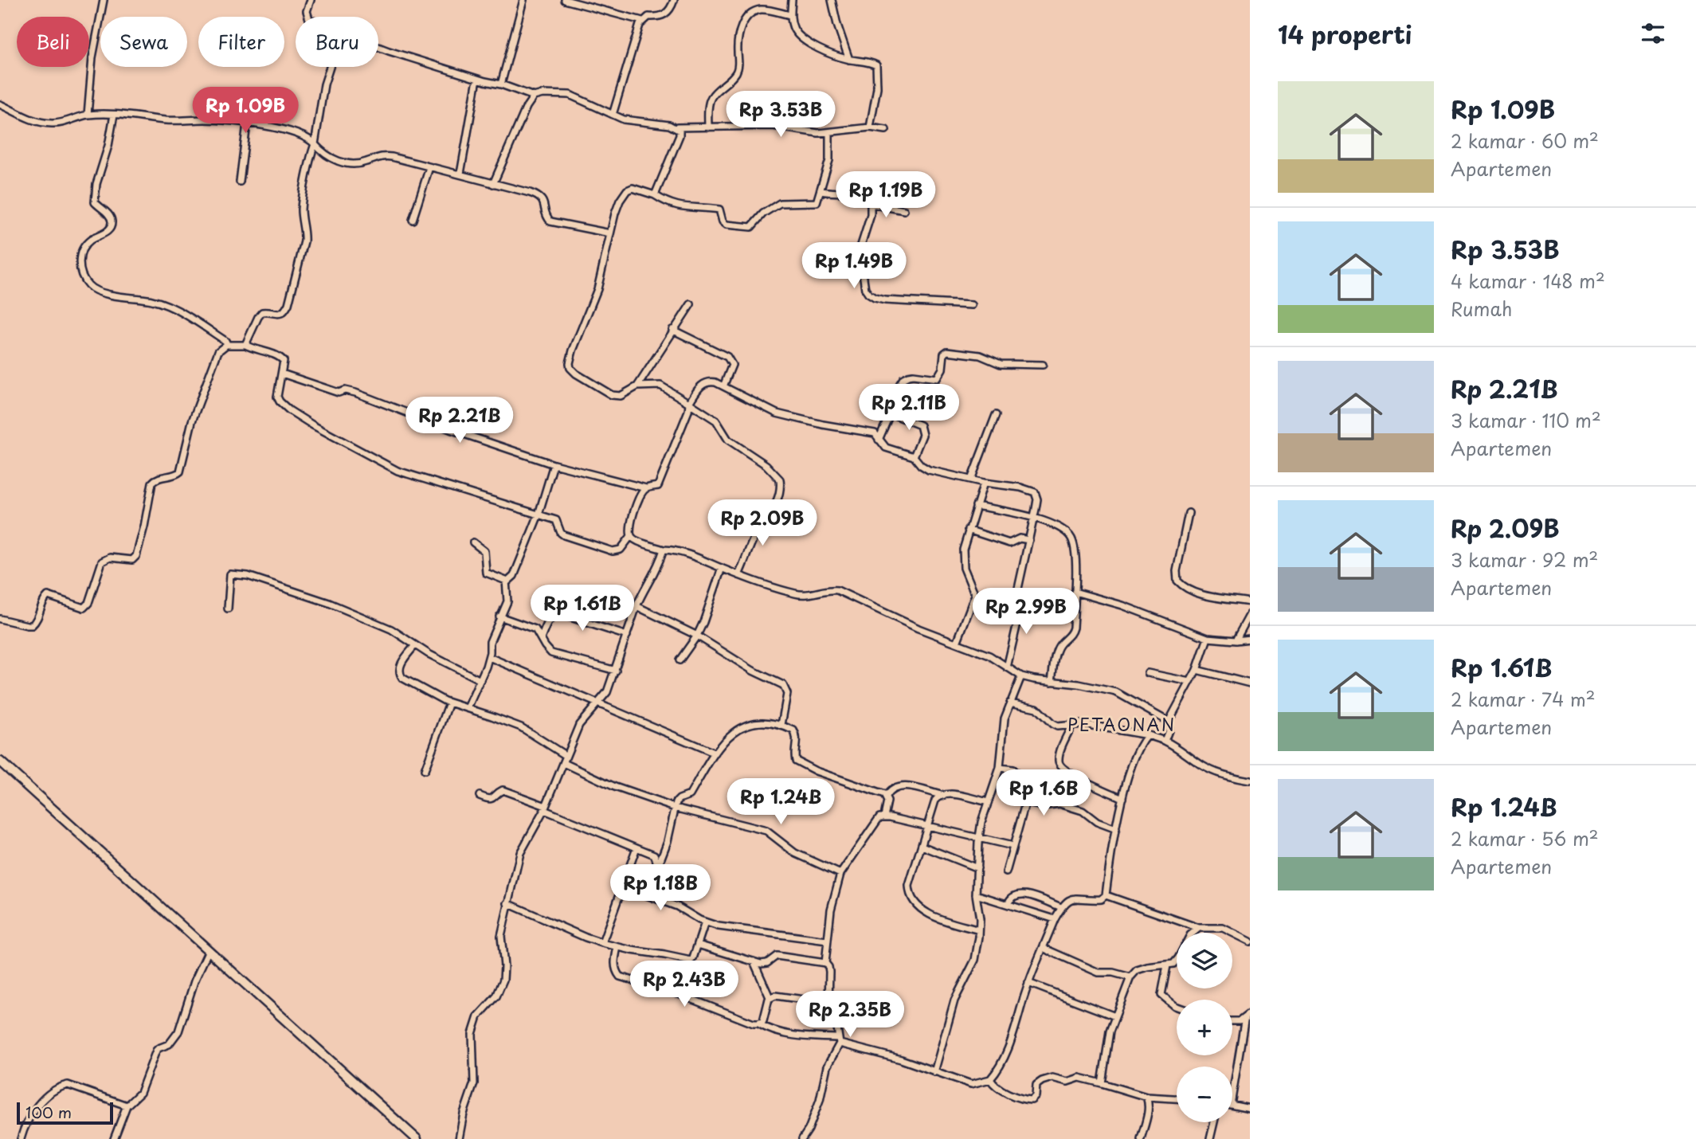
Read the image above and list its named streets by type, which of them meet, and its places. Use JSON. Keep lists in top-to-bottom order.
{
  "districts": ["PETAONAN"],
  "scale_bar": "100 m",
  "page": {
    "heading": "14 properti",
    "chip": [
      "Beli",
      "Sewa",
      "Filter",
      "Baru"
    ],
    "list": [
      {
        "name": "Rp 1.09B",
        "note": "2 kamar · 60 m² · Apartemen"
      },
      {
        "name": "Rp 3.53B",
        "note": "4 kamar · 148 m² · Rumah"
      },
      {
        "name": "Rp 2.21B",
        "note": "3 kamar · 110 m² · Apartemen"
      },
      {
        "name": "Rp 2.09B",
        "note": "3 kamar · 92 m² · Apartemen"
      },
      {
        "name": "Rp 1.61B",
        "note": "2 kamar · 74 m² · Apartemen"
      },
      {
        "name": "Rp 1.24B",
        "note": "2 kamar · 56 m² · Apartemen"
      }
    ],
    "price": [
      "Rp 1.09B",
      "Rp 3.53B",
      "Rp 1.19B",
      "Rp 1.49B",
      "Rp 2.11B",
      "Rp 2.21B",
      "Rp 2.09B",
      "Rp 1.61B",
      "Rp 2.99B",
      "Rp 1.6B",
      "Rp 1.24B",
      "Rp 1.18B",
      "Rp 2.43B",
      "Rp 2.35B"
    ],
    "map_buttons": ["+", "−"],
    "scale": "100 m"
  }
}
